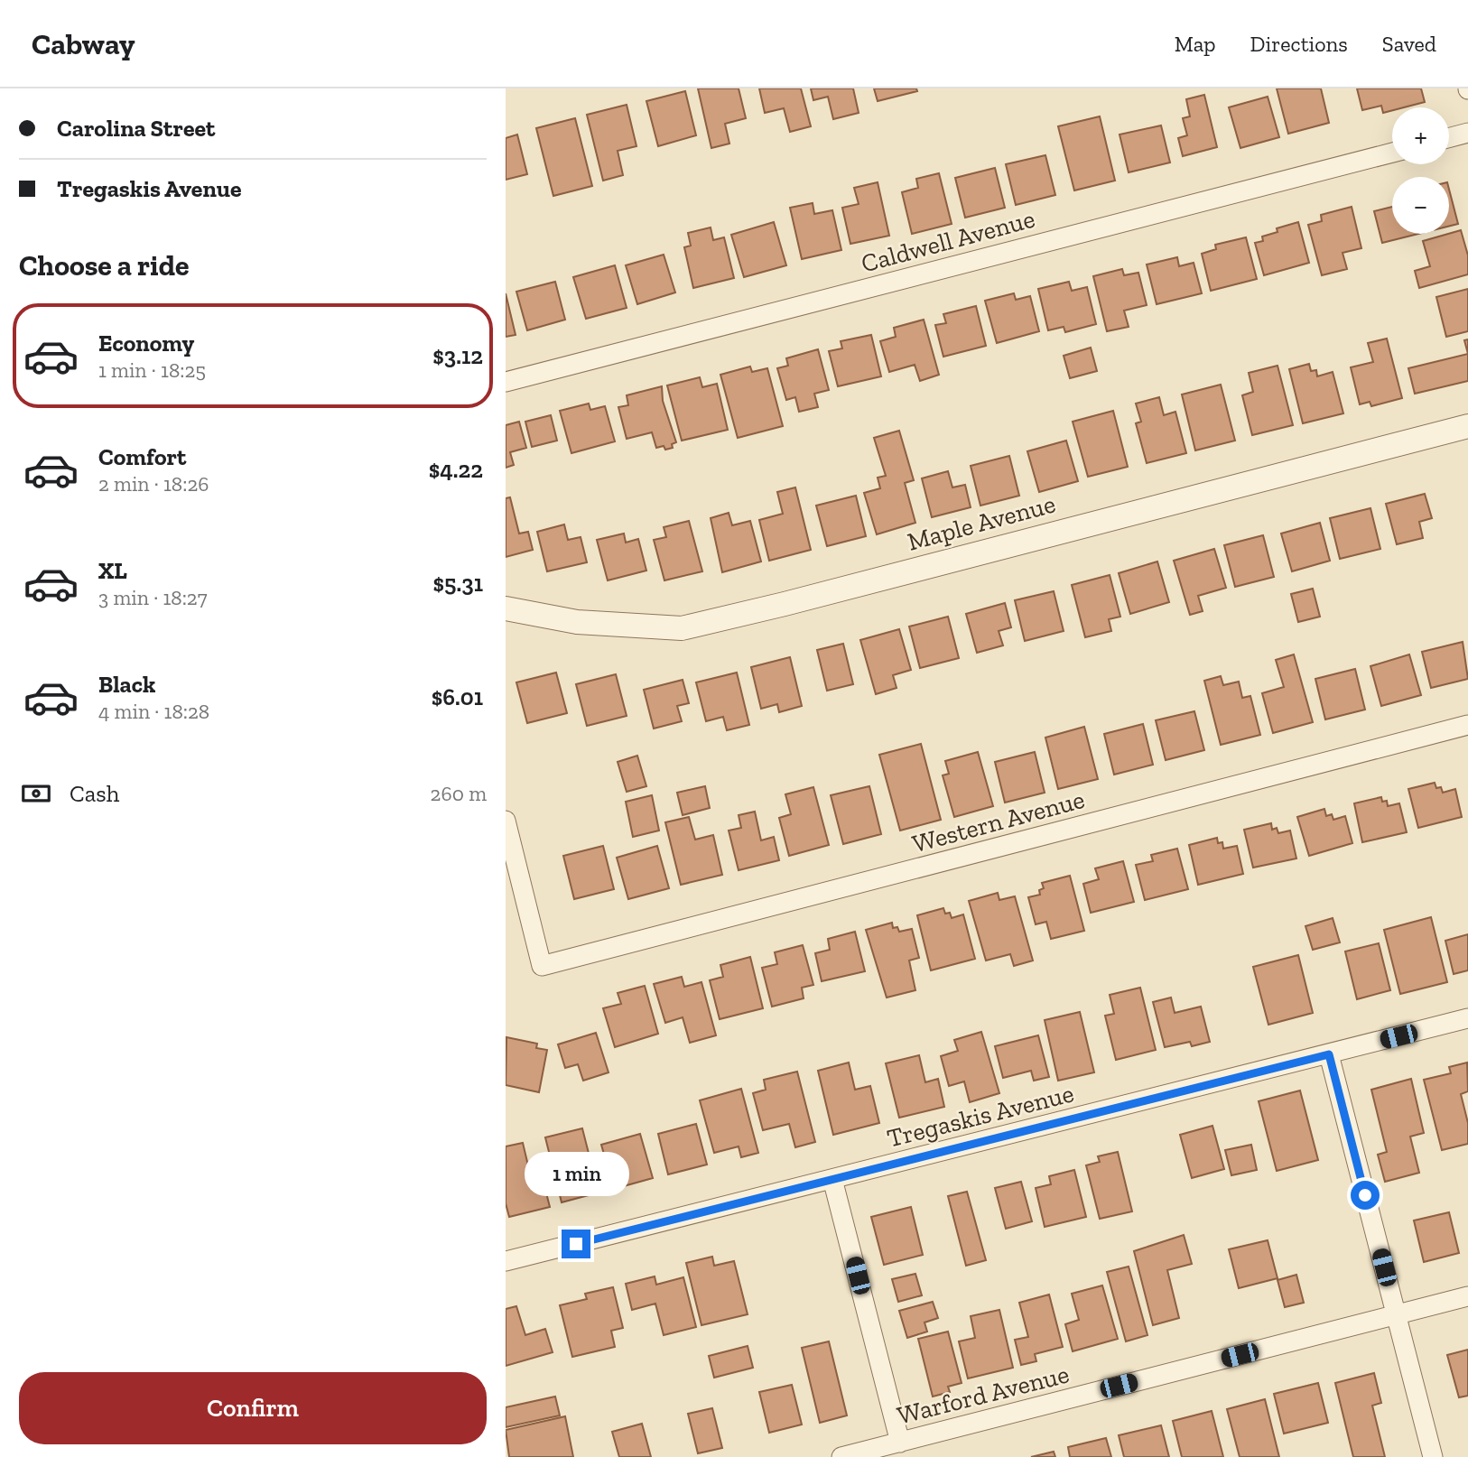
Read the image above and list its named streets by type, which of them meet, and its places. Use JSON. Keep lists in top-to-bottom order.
{
  "streets": {
    "street": [
      "Caldwell Avenue",
      "Maple Avenue",
      "Western Avenue",
      "Tregaskis Avenue",
      "Warford Avenue"
    ]
  },
  "page": {
    "header": "Cabway",
    "nav": ["Map", "Directions", "Saved"],
    "banner": ["Carolina Street", "Tregaskis Avenue"],
    "map_buttons": ["+", "−"],
    "heading": "Choose a ride",
    "list": [
      {
        "name": "Economy",
        "note": "1 min · 18:25",
        "value": "$3.12"
      },
      {
        "name": "Comfort",
        "note": "2 min · 18:26",
        "value": "$4.22"
      },
      {
        "name": "XL",
        "note": "3 min · 18:27",
        "value": "$5.31"
      },
      {
        "name": "Black",
        "note": "4 min · 18:28",
        "value": "$6.01"
      }
    ],
    "pay": ["Cash", "260 m"],
    "bubble": "1 min",
    "buttons": "Confirm"
  }
}
